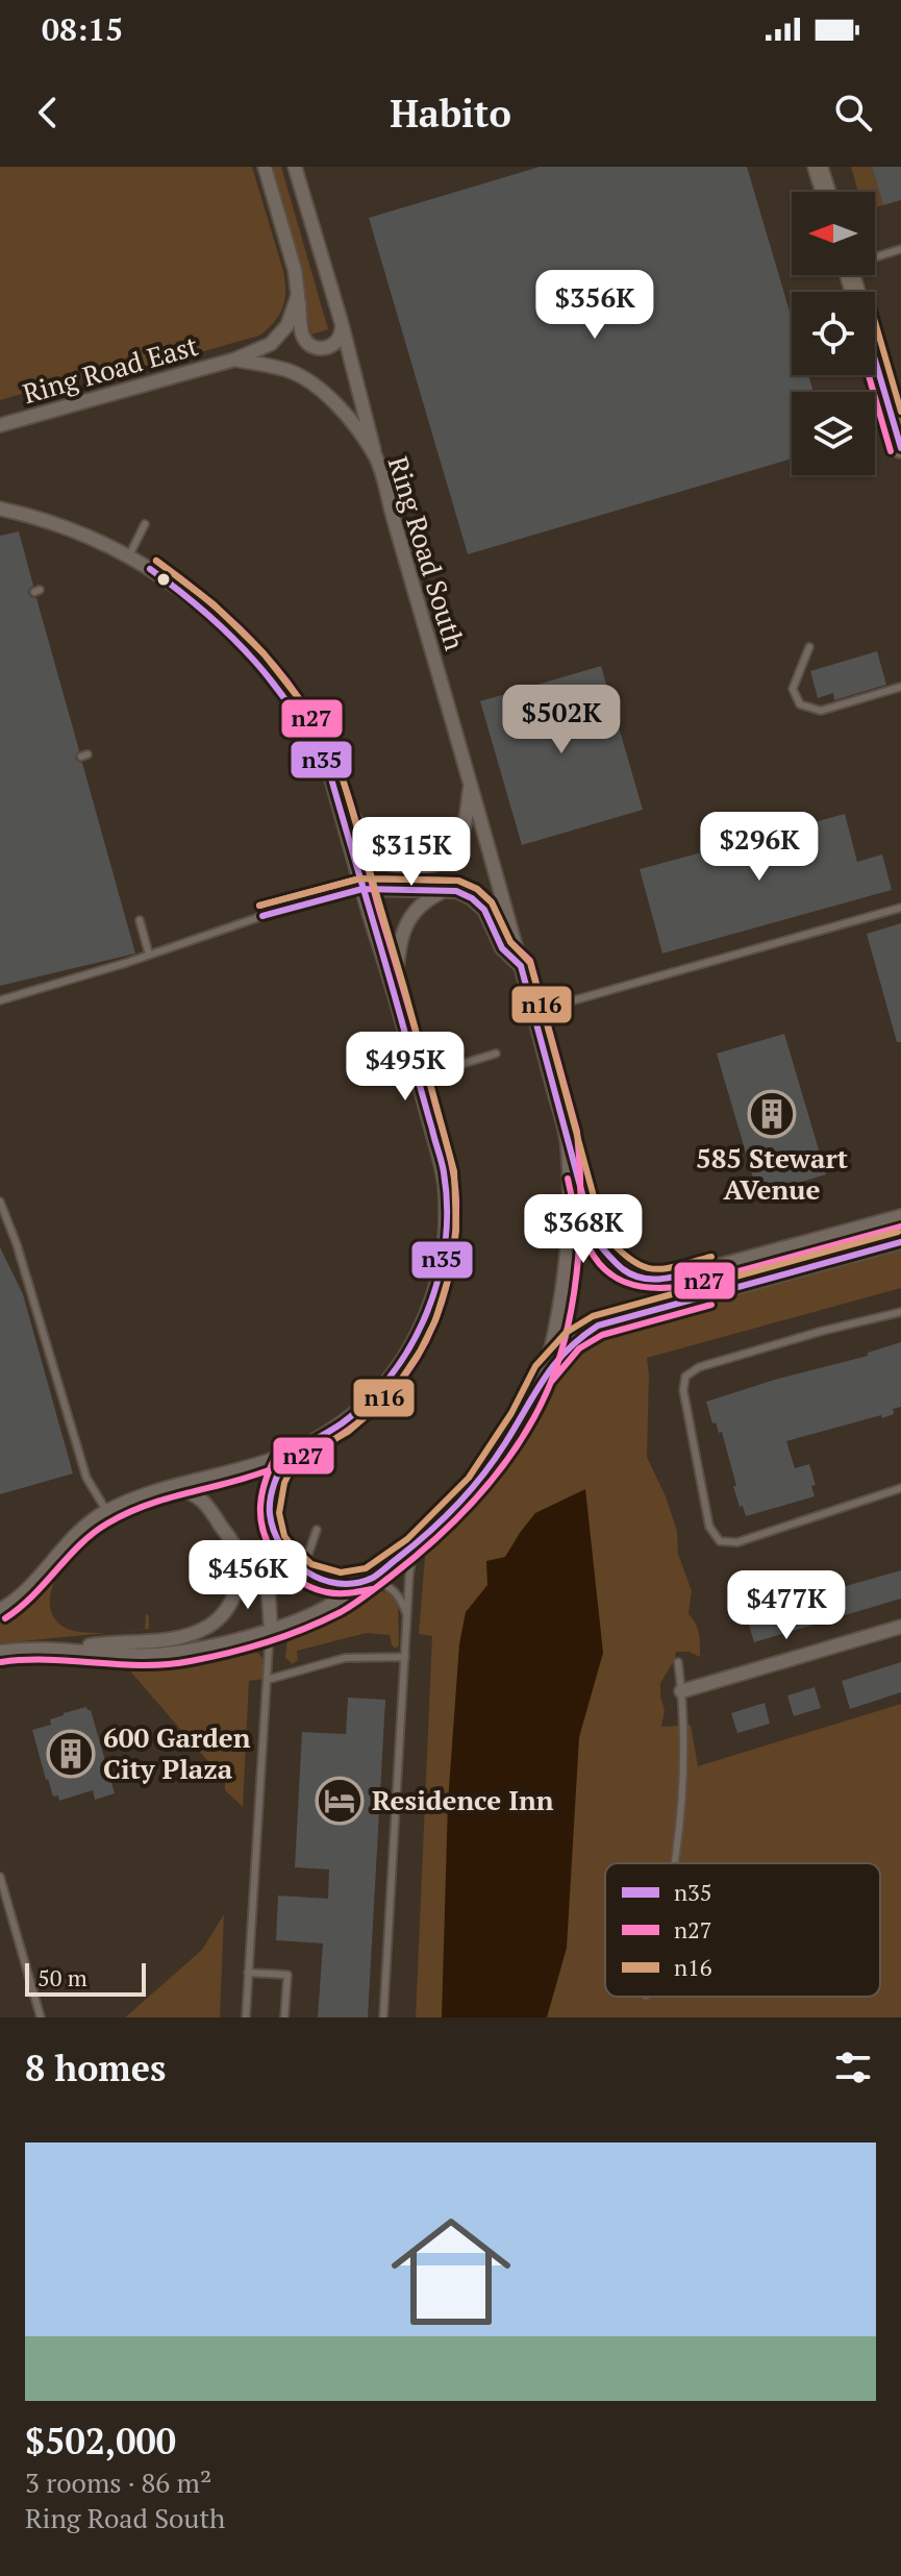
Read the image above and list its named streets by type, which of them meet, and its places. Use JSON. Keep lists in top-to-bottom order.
{
  "streets": {
    "street": ["Ring Road East", "Ring Road South"]
  },
  "crossings": [
    ["Ring Road East", "Ring Road South"]
  ],
  "places": {
    "building": ["585 Stewart AVenue", "600 Garden City Plaza"],
    "hotel": ["Residence Inn"]
  },
  "lines": ["transit line n16", "transit line n35", "transit line n27"],
  "legend": ["n35", "n27", "n16"],
  "scale_bar": "50 m",
  "north": "left",
  "page": {
    "status": "08:15",
    "header": "Habito",
    "price": [
      "$356K",
      "$502K",
      "$296K",
      "$315K",
      "$495K",
      "$368K",
      "$456K",
      "$477K"
    ],
    "scale": "50 m",
    "heading": "8 homes",
    "list": [
      {
        "name": "$502,000",
        "note": "3 rooms · 86 m² · Ring Road South"
      }
    ]
  }
}
